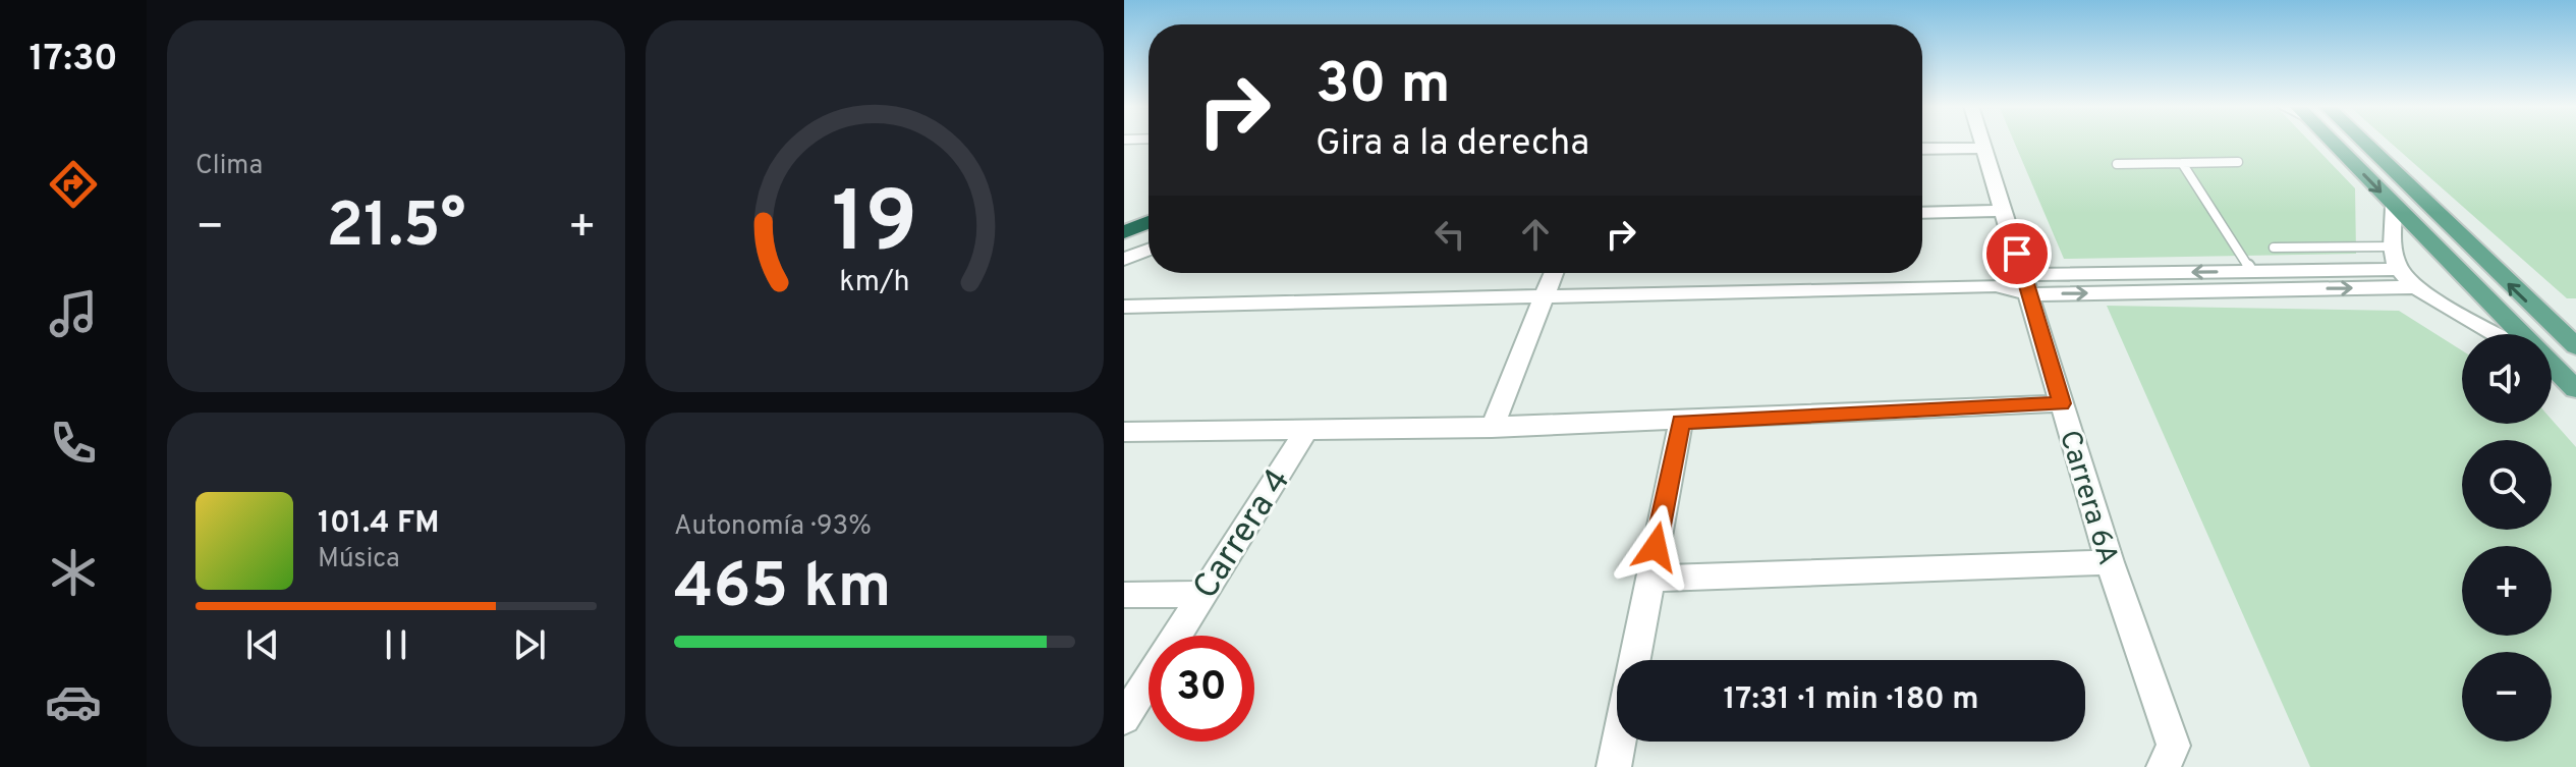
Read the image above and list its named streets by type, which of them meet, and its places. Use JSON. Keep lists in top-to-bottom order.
{
  "streets": {
    "street": ["Carrera 6A", "Carrera 4"]
  },
  "page": {
    "tabs": "17:30",
    "tile": [
      "Clima",
      ["Autonomía · 93%", "465 km"]
    ],
    "turn": ["30 m", "Gira a la derecha"],
    "heat": ["−", "21.5°", "+"],
    "map_buttons": ["+", "−"],
    "song": ["101.4 FM", "Música"],
    "limit": "30",
    "trip": "17:31 · 1 min · 180 m",
    "gauge": ["19", "km/h"]
  }
}
